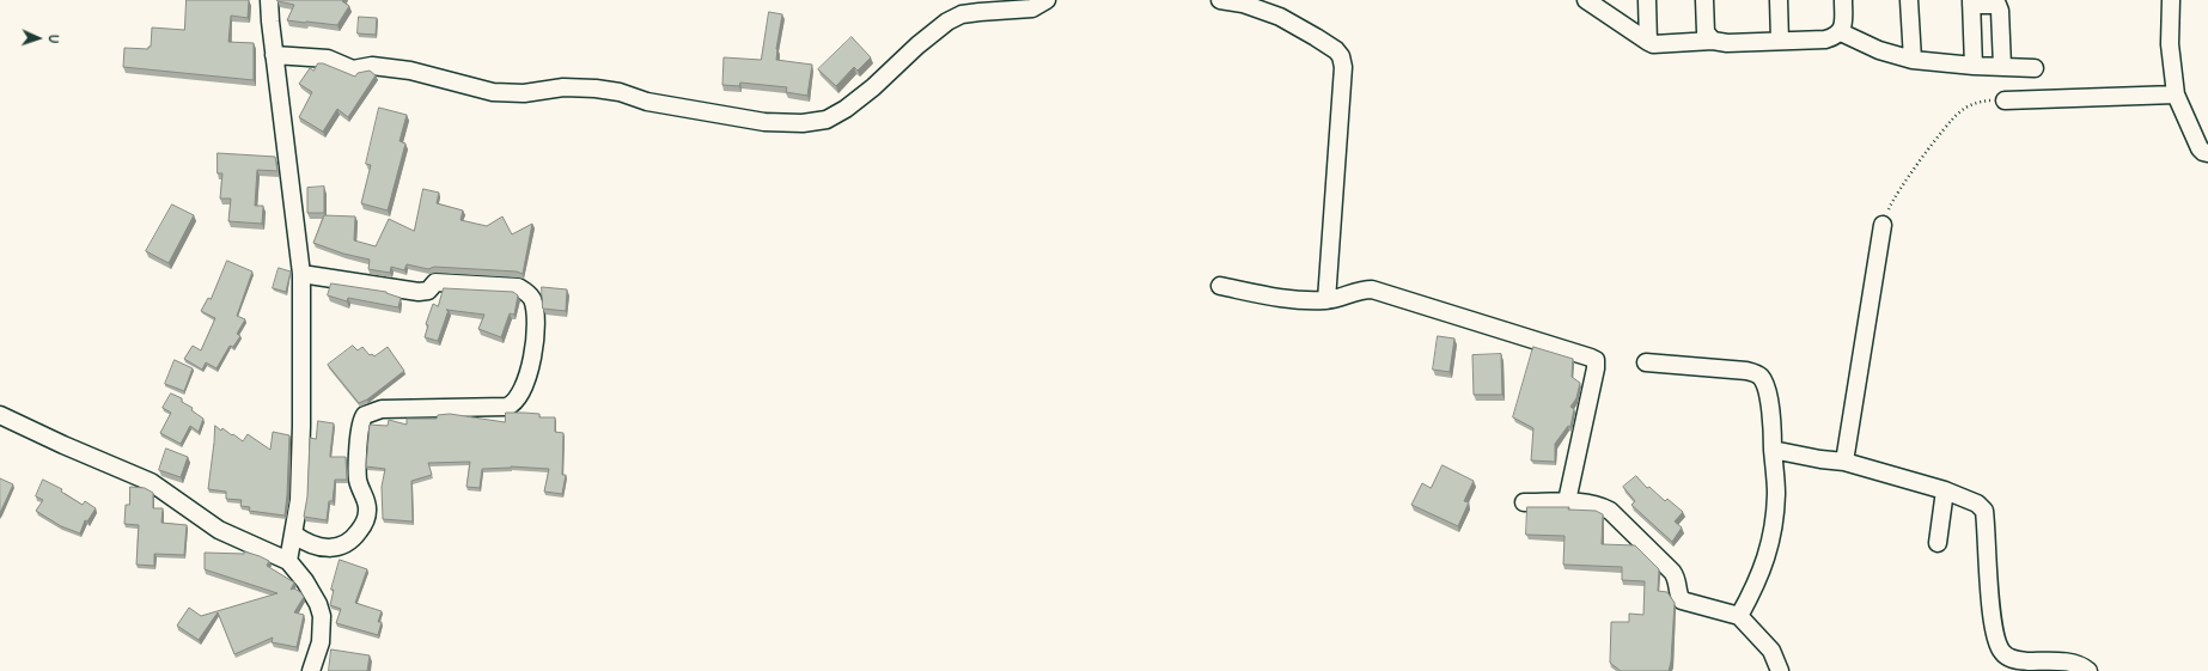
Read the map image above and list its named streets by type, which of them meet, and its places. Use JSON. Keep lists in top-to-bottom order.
{
  "north": "right"
}
